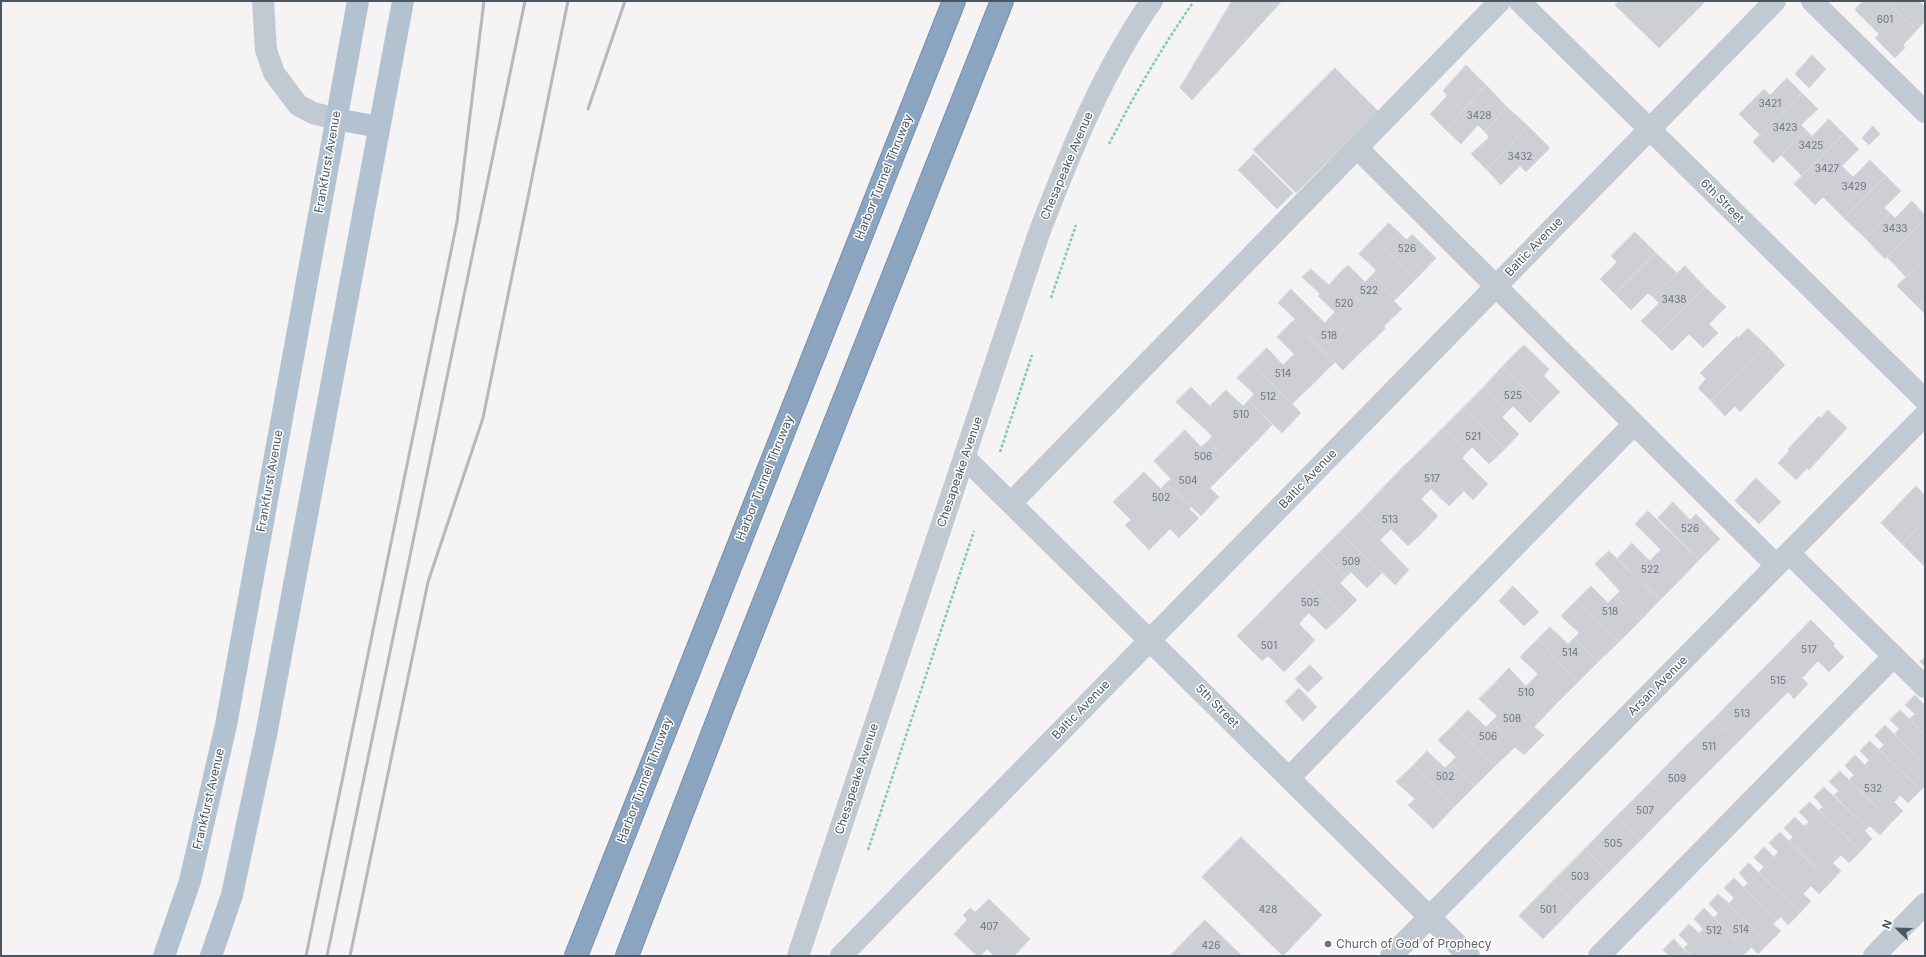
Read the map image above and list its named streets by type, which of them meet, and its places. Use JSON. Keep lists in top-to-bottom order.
{
  "streets": {
    "highway": ["Harbor Tunnel Thruway"],
    "main road": ["Frankfurst Avenue"],
    "street": [
      "Chesapeake Avenue",
      "6th Street",
      "Baltic Avenue",
      "Arsan Avenue",
      "5th Street"
    ]
  },
  "crossings": [
    ["Chesapeake Avenue", "5th Street"],
    ["6th Street", "Baltic Avenue"],
    ["Baltic Avenue", "5th Street"],
    ["Arsan Avenue", "5th Street"]
  ],
  "places": ["Church of God of Prophecy"],
  "house_numbers": [
    "601",
    "3421",
    "3428",
    "3423",
    "3425",
    "3432",
    "3427",
    "3429",
    "3433",
    "526",
    "522",
    "3438",
    "520",
    "518",
    "514",
    "525",
    "512",
    "510",
    "521",
    "506",
    "517",
    "504",
    "502",
    "513",
    "526",
    "509",
    "522",
    "505",
    "518",
    "501",
    "517",
    "514",
    "515",
    "510",
    "513",
    "508",
    "506",
    "511",
    "502",
    "509",
    "532",
    "507",
    "505",
    "503",
    "428",
    "501",
    "407",
    "514",
    "512",
    "426"
  ],
  "north": "top left"
}
